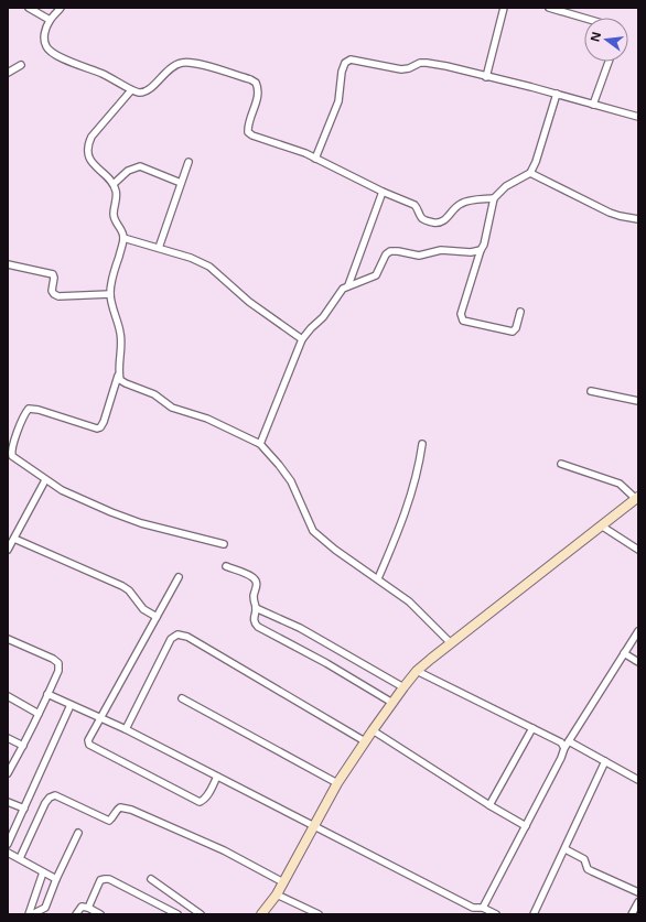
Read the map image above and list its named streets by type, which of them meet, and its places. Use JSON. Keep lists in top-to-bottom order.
{
  "north": "left"
}
